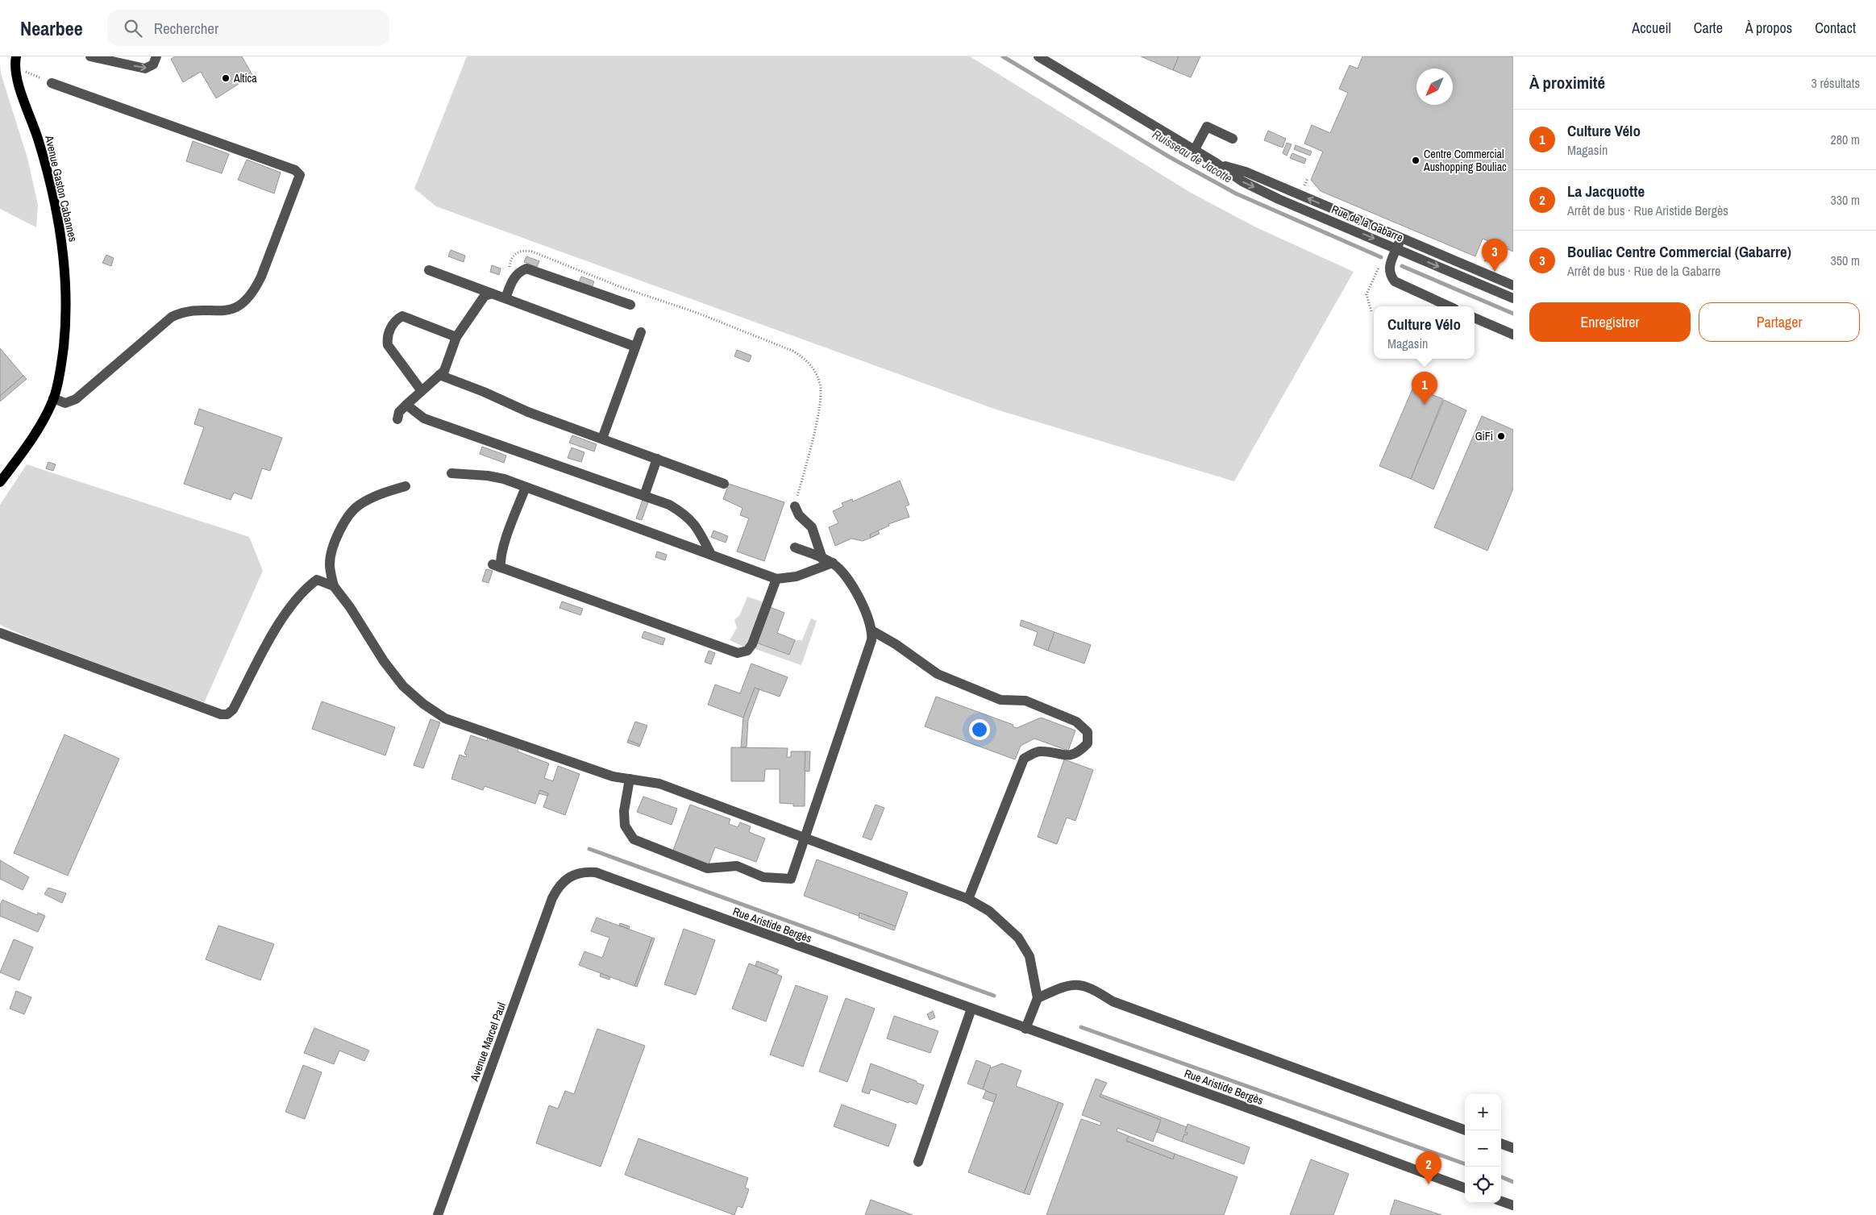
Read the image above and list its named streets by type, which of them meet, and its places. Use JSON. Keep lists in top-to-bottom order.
{
  "streets": {
    "main road": ["Avenue Gaston Cabannes"],
    "street": ["Rue de la Gabarre", "Rue Aristide Bergès", "Avenue Marcel Paul"]
  },
  "crossings": [
    ["Rue Aristide Bergès", "Avenue Marcel Paul"]
  ],
  "water": ["Ruisseau de Jacotte"],
  "places": ["Altica", "Centre Commercial Aushopping Bouliac", "GiFi"],
  "north": "bottom left",
  "page": {
    "header": "Nearbee",
    "search": "Rechercher",
    "nav": [
      "Accueil",
      "Carte",
      "À propos",
      "Contact"
    ],
    "heading": ["À proximité", "3 résultats"],
    "list": [
      {
        "mark": "1",
        "name": "Culture Vélo",
        "note": "Magasin",
        "value": "280 m"
      },
      {
        "mark": "2",
        "name": "La Jacquotte",
        "note": "Arrêt de bus · Rue Aristide Bergès",
        "value": "330 m"
      },
      {
        "mark": "3",
        "name": "Bouliac Centre Commercial (Gabarre)",
        "note": "Arrêt de bus · Rue de la Gabarre",
        "value": "350 m"
      }
    ],
    "pins": ["3", "1", "2"],
    "buttons": ["Enregistrer", "Partager"],
    "popup": ["Culture Vélo", "Magasin"],
    "map_buttons": ["+", "−"]
  }
}
